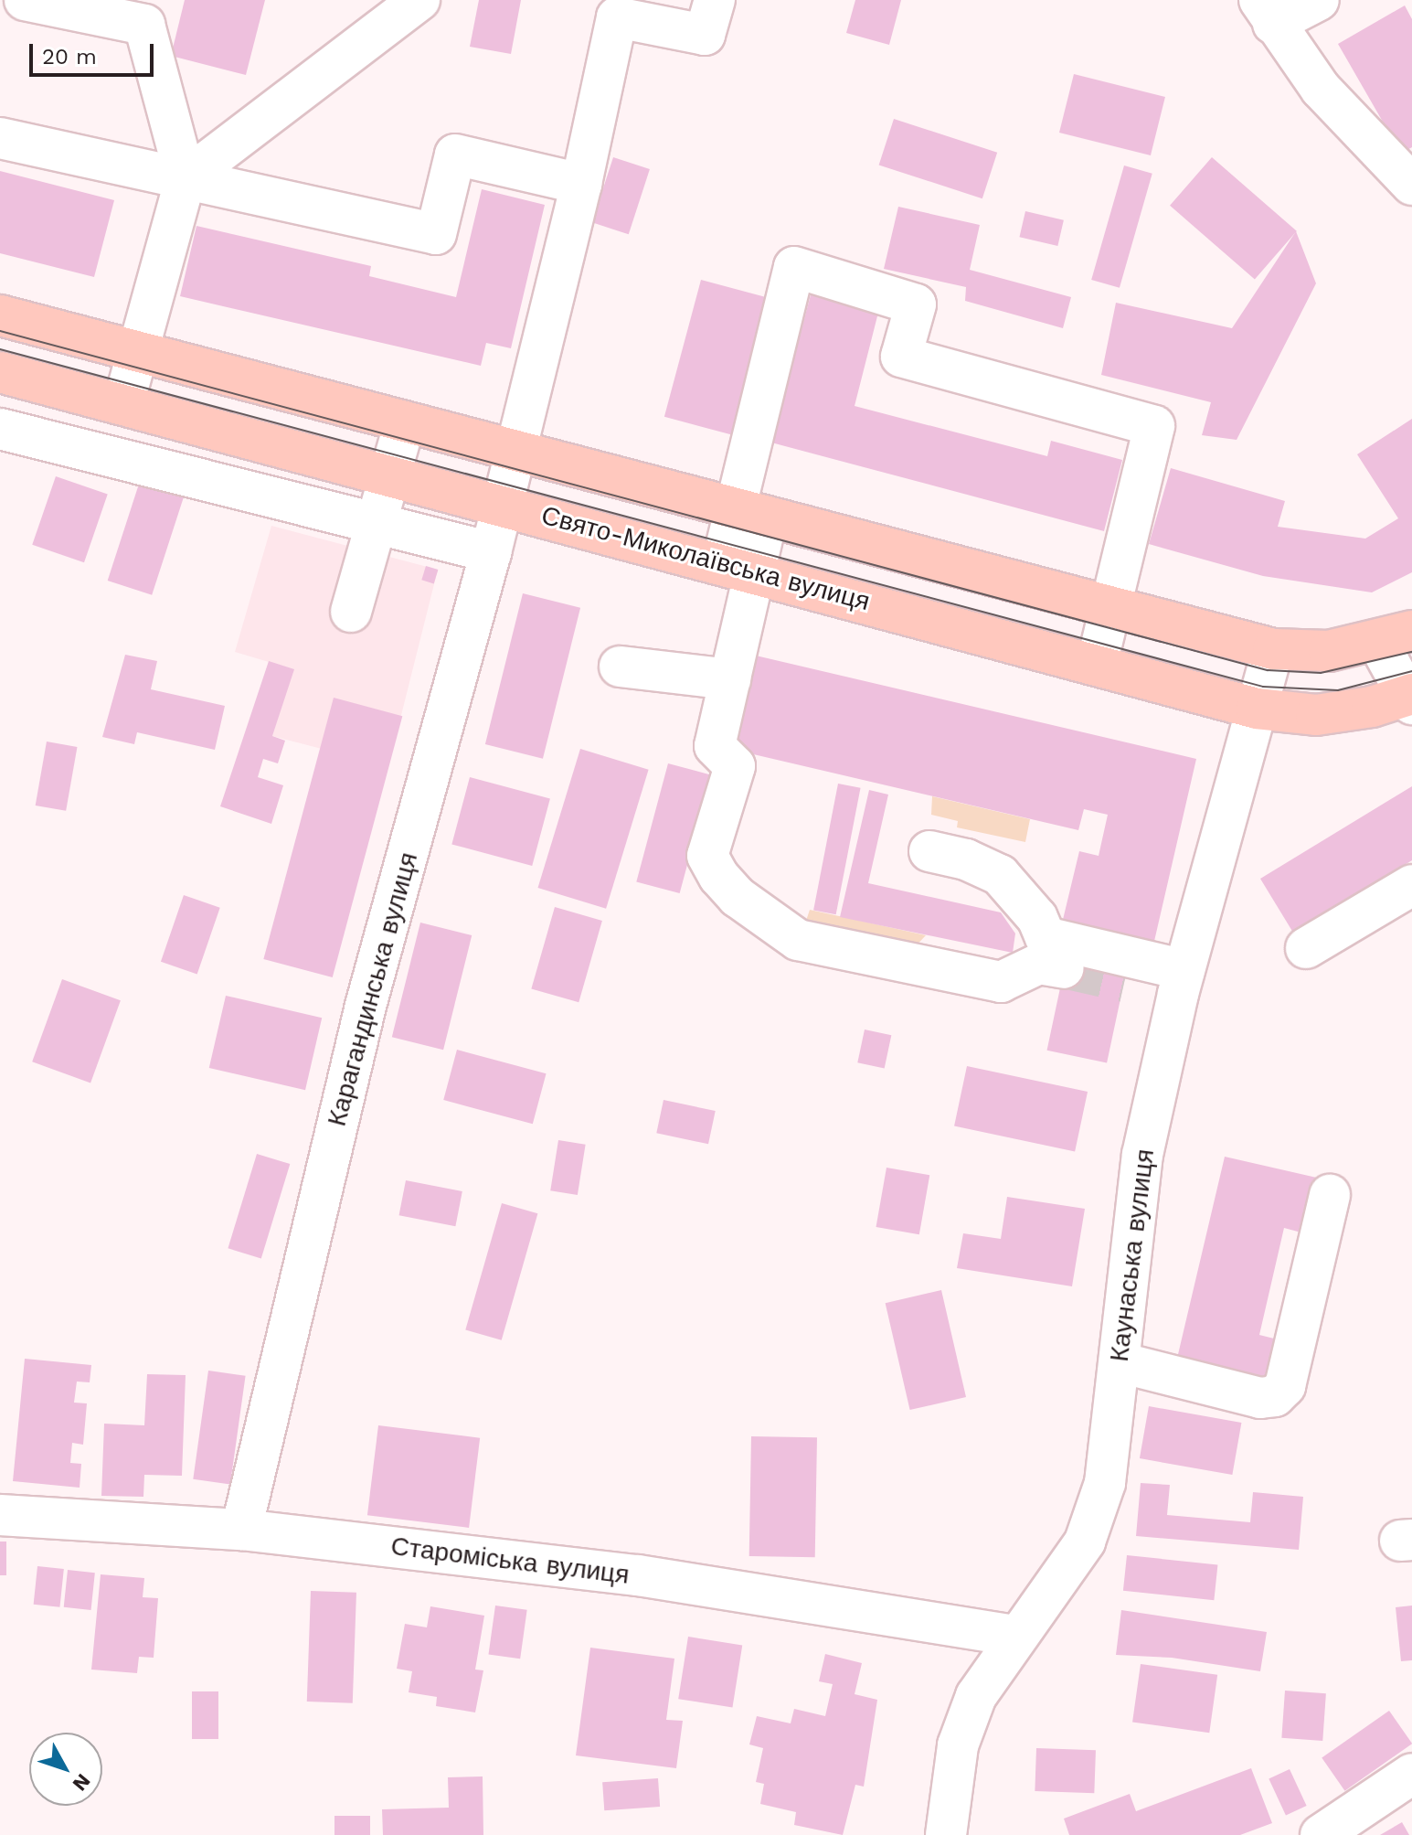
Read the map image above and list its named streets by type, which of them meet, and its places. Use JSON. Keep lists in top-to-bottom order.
{
  "streets": {
    "main road": ["Свято-Миколаївська вулиця"],
    "street": ["Карагандинська вулиця", "Каунаська вулиця", "Староміська вулиця"]
  },
  "crossings": [
    ["Свято-Миколаївська вулиця", "Карагандинська вулиця"],
    ["Свято-Миколаївська вулиця", "Каунаська вулиця"],
    ["Карагандинська вулиця", "Староміська вулиця"],
    ["Каунаська вулиця", "Староміська вулиця"]
  ],
  "scale_bar": "20 m",
  "north": "bottom right"
}
